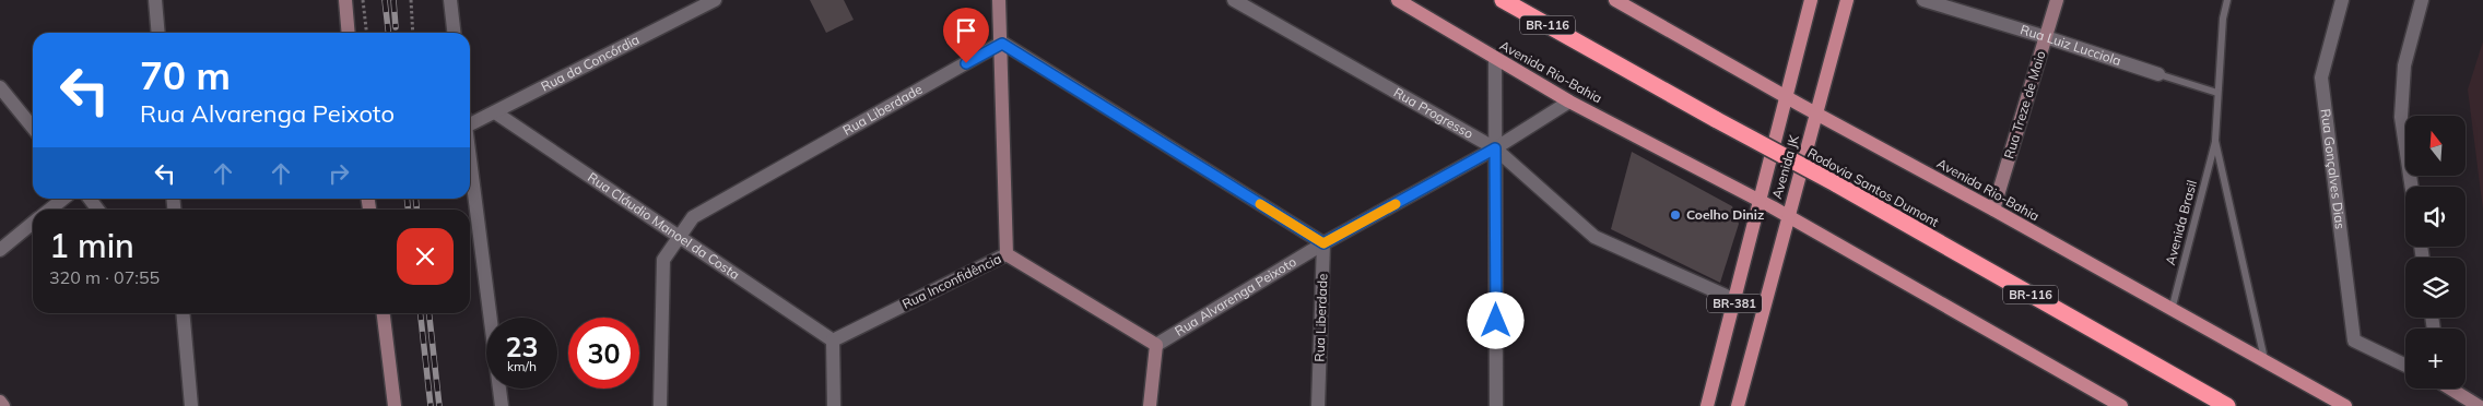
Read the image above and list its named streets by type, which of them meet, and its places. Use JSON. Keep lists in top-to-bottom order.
{
  "streets": {
    "highway": ["BR-116", "Rodovia Santos Dumont"],
    "main road": ["Avenida Rio-Bahia", "Avenida JK", "BR-381"],
    "street": [
      "Rua Luiz Lucciola",
      "Rua da Concórdia",
      "Rua Treze de Maio",
      "Rua Liberdade",
      "Rua Progresso",
      "Rua Gonçalves Dias",
      "Rua Cláudio Manoel da Costa",
      "Rua Inconfidência",
      "Rua Alvarenga Peixoto"
    ],
    "lane": ["Avenida Brasil"]
  },
  "crossings": [
    ["Rua Luiz Lucciola", "Rua Treze de Maio"],
    ["Rua da Concórdia", "Rua Cláudio Manoel da Costa"],
    ["Avenida Rio-Bahia", "Rua Treze de Maio"],
    ["Avenida Rio-Bahia", "Avenida JK"],
    ["Avenida Rio-Bahia", "Avenida Brasil"],
    ["Avenida Rio-Bahia", "Rua Alvarenga Peixoto"],
    ["Rua Liberdade", "Rua Cláudio Manoel da Costa"],
    ["Rua Liberdade", "Rua Alvarenga Peixoto"],
    ["Rua Progresso", "Avenida JK"],
    ["Rua Progresso", "Rua Alvarenga Peixoto"],
    ["Rua Cláudio Manoel da Costa", "Rua Inconfidência"],
    ["Rua Inconfidência", "Rua Alvarenga Peixoto"]
  ],
  "places": ["Coelho Diniz"],
  "north": "top",
  "page": {
    "turn": ["70 m", "Rua Alvarenga Peixoto"],
    "map_buttons": "+",
    "heading": ["1 min", "320 m · 07:55"],
    "speed": "23 km/h",
    "limit": "30"
  }
}
